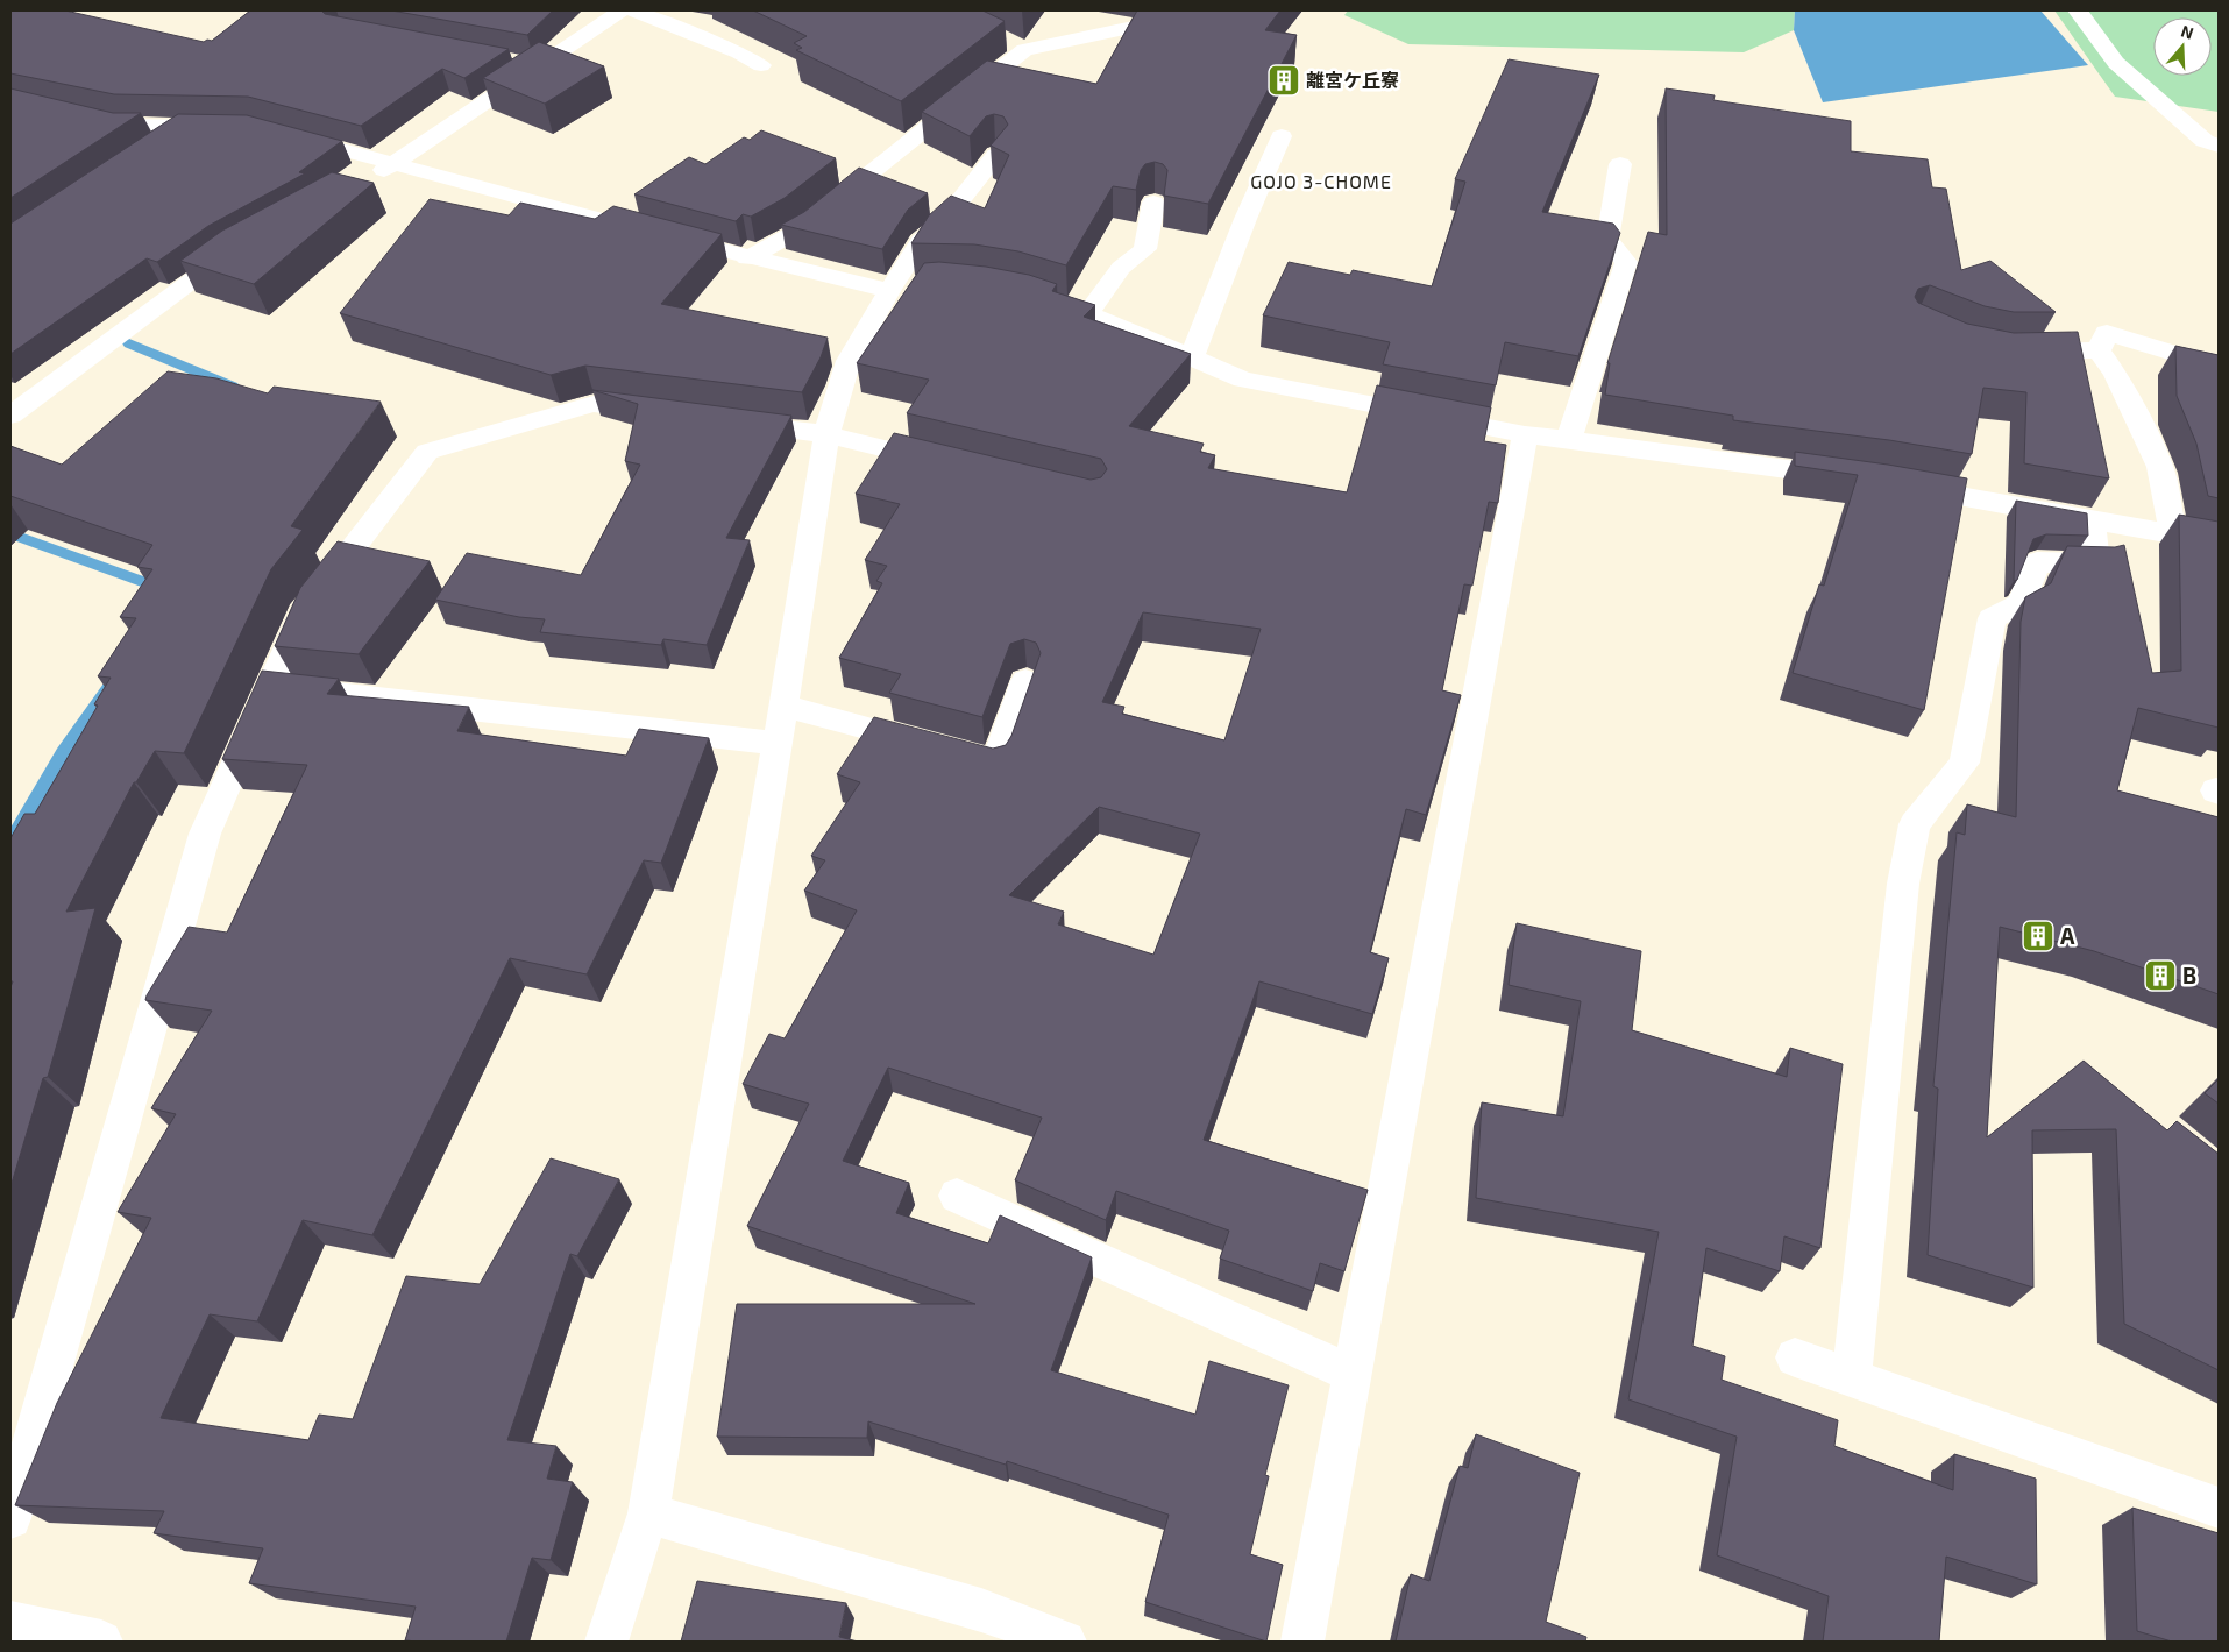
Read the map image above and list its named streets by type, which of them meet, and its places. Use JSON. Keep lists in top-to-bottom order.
{
  "districts": ["GOJO 3-CHOME"],
  "places": {
    "building": ["離宮ケ丘寮", "A", "B"]
  },
  "north": "top"
}
